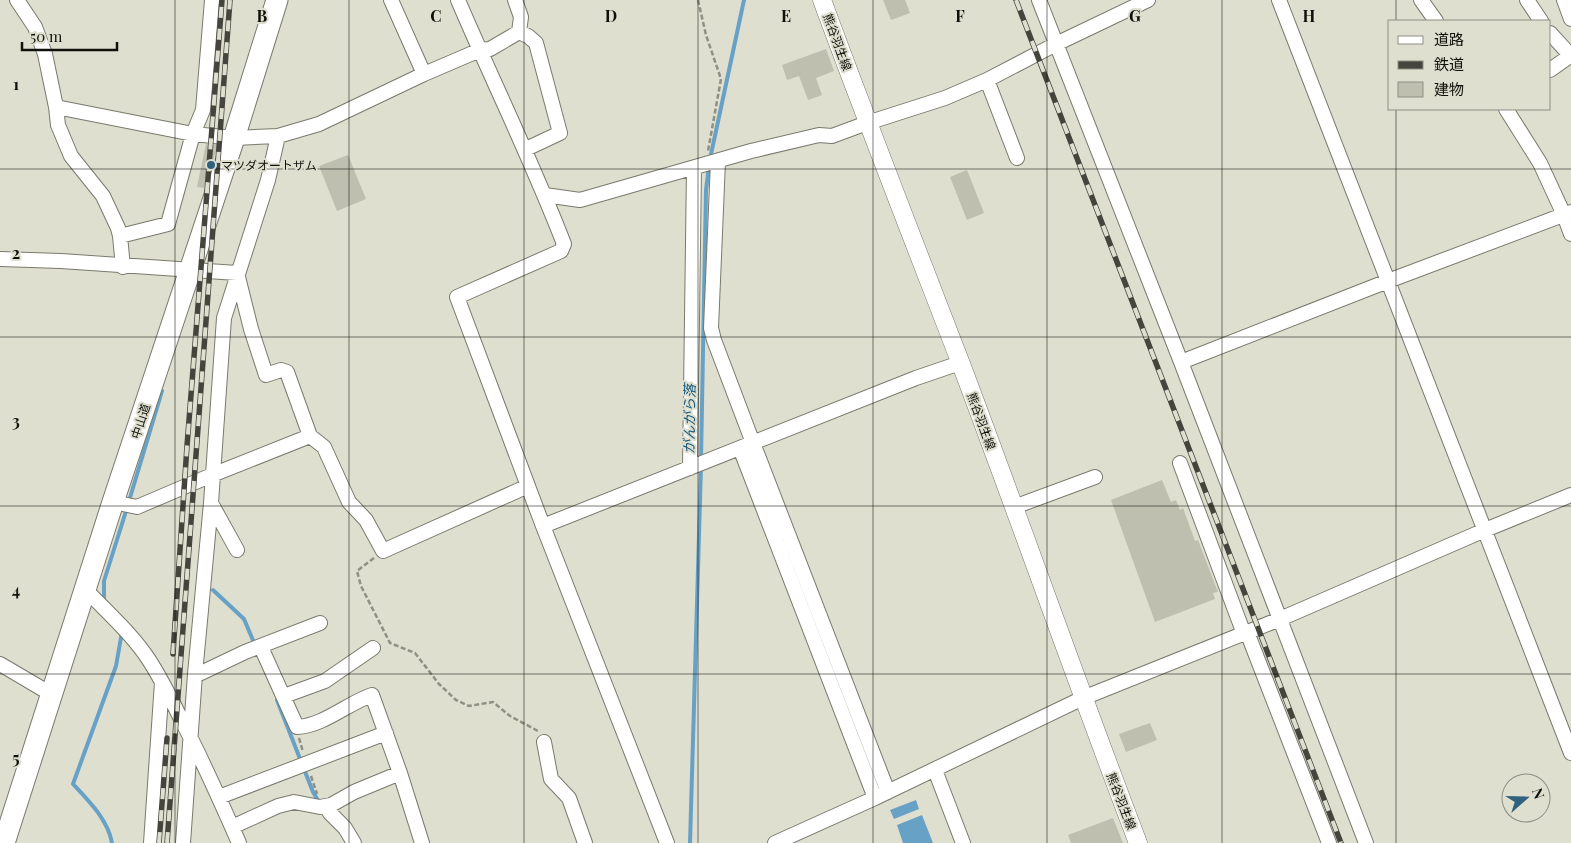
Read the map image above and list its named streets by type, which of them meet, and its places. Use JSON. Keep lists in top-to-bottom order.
{
  "streets": {
    "highway": ["中山道"],
    "main road": ["熊谷羽生線"]
  },
  "water": ["がんがら落"],
  "places": ["マツダオートザム"],
  "legend": ["道路", "鉄道", "建物"],
  "scale_bar": "50 m",
  "north": "right",
  "grid": {
    "columns": [
      "B",
      "C",
      "D",
      "E",
      "F",
      "G",
      "H"
    ],
    "rows": [
      "1",
      "2",
      "3",
      "4",
      "5"
    ]
  }
}
